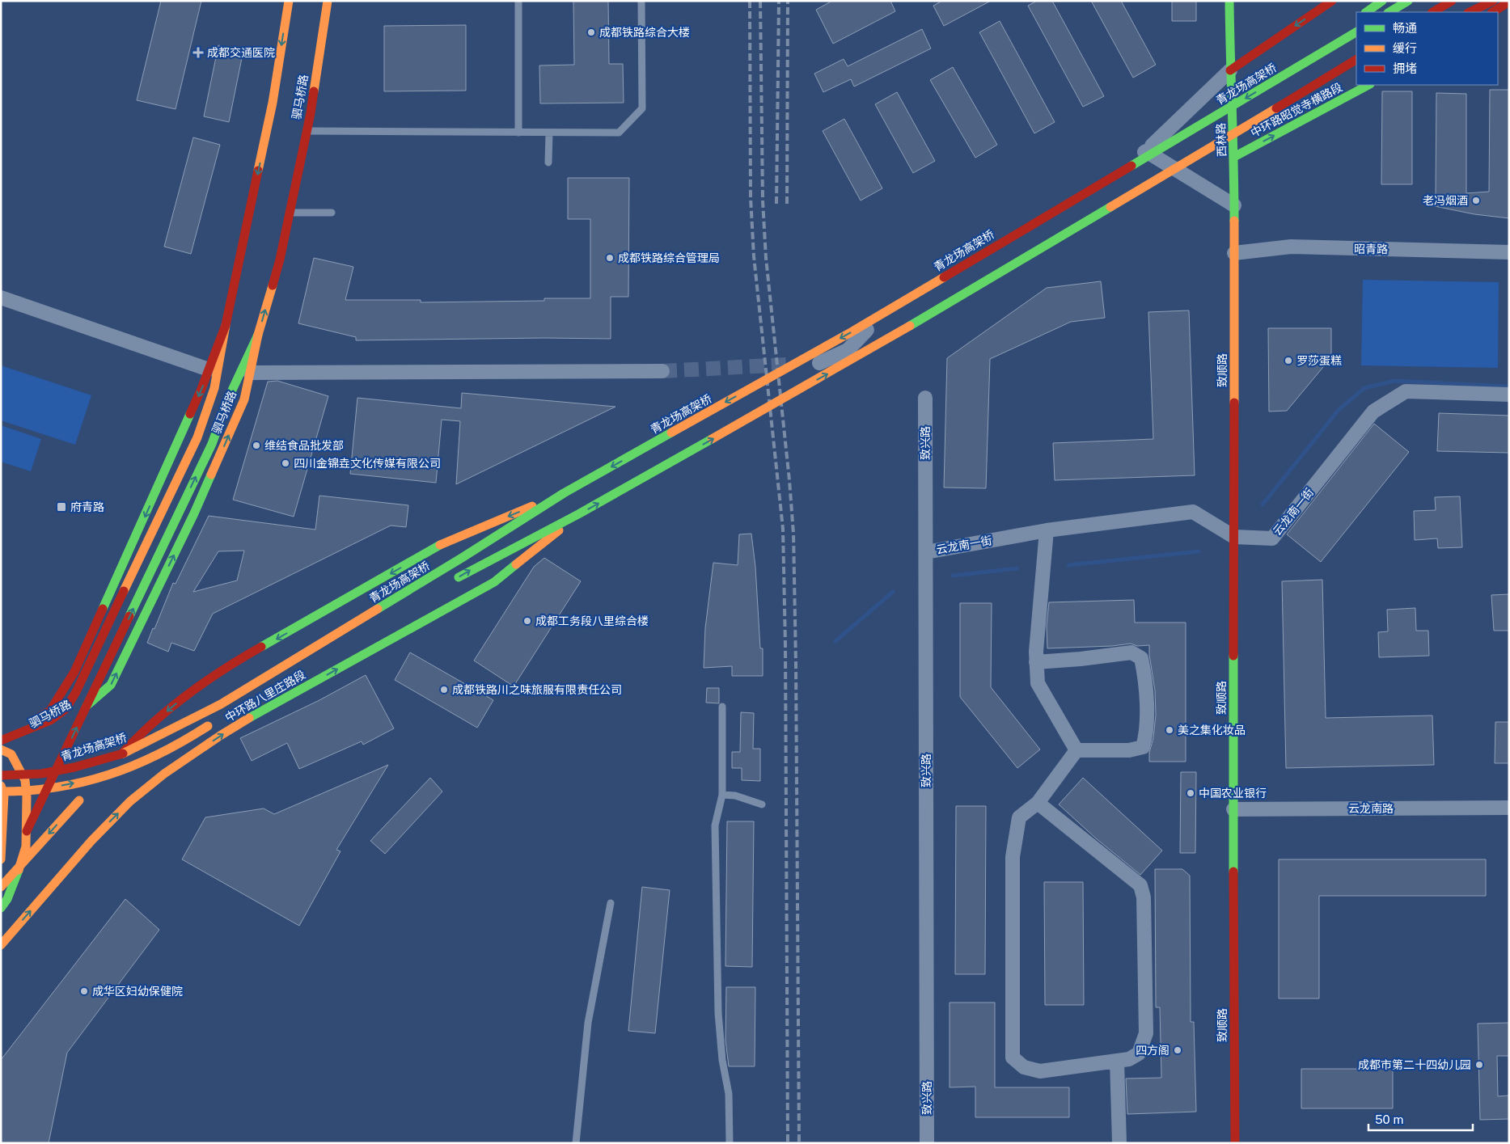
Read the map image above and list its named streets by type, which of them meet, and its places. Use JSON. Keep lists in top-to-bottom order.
{
  "streets": {
    "main road": [
      "青龙场高架桥",
      "驷马桥路",
      "中环路昭觉寺横路段",
      "西林路",
      "致顺路",
      "中环路八里庄路段"
    ],
    "street": [
      "昭青路",
      "致兴路",
      "云龙南一街",
      "云龙南路"
    ]
  },
  "crossings": [
    ["中环路昭觉寺横路段", "西林路"],
    ["西林路", "昭青路"],
    ["西林路", "致顺路"],
    ["昭青路", "致顺路"],
    ["致顺路", "云龙南一街"],
    ["致顺路", "云龙南路"],
    ["致兴路", "云龙南一街"]
  ],
  "places": {
    "other": [
      "成都铁路综合大楼",
      "老冯烟酒",
      "成都铁路综合管理局",
      "罗莎蛋糕",
      "维结食品批发部",
      "四川金锦垚文化传媒有限公司",
      "成都工务段八里综合楼",
      "成都铁路川之味旅服有限责任公司",
      "美之集化妆品",
      "中国农业银行",
      "成华区妇幼保健院",
      "四方阁",
      "成都市第二十四幼儿园"
    ],
    "health": ["成都交通医院"],
    "transit": ["府青路"]
  },
  "legend": ["畅通", "缓行", "拥堵"],
  "scale_bar": "50 m"
}
